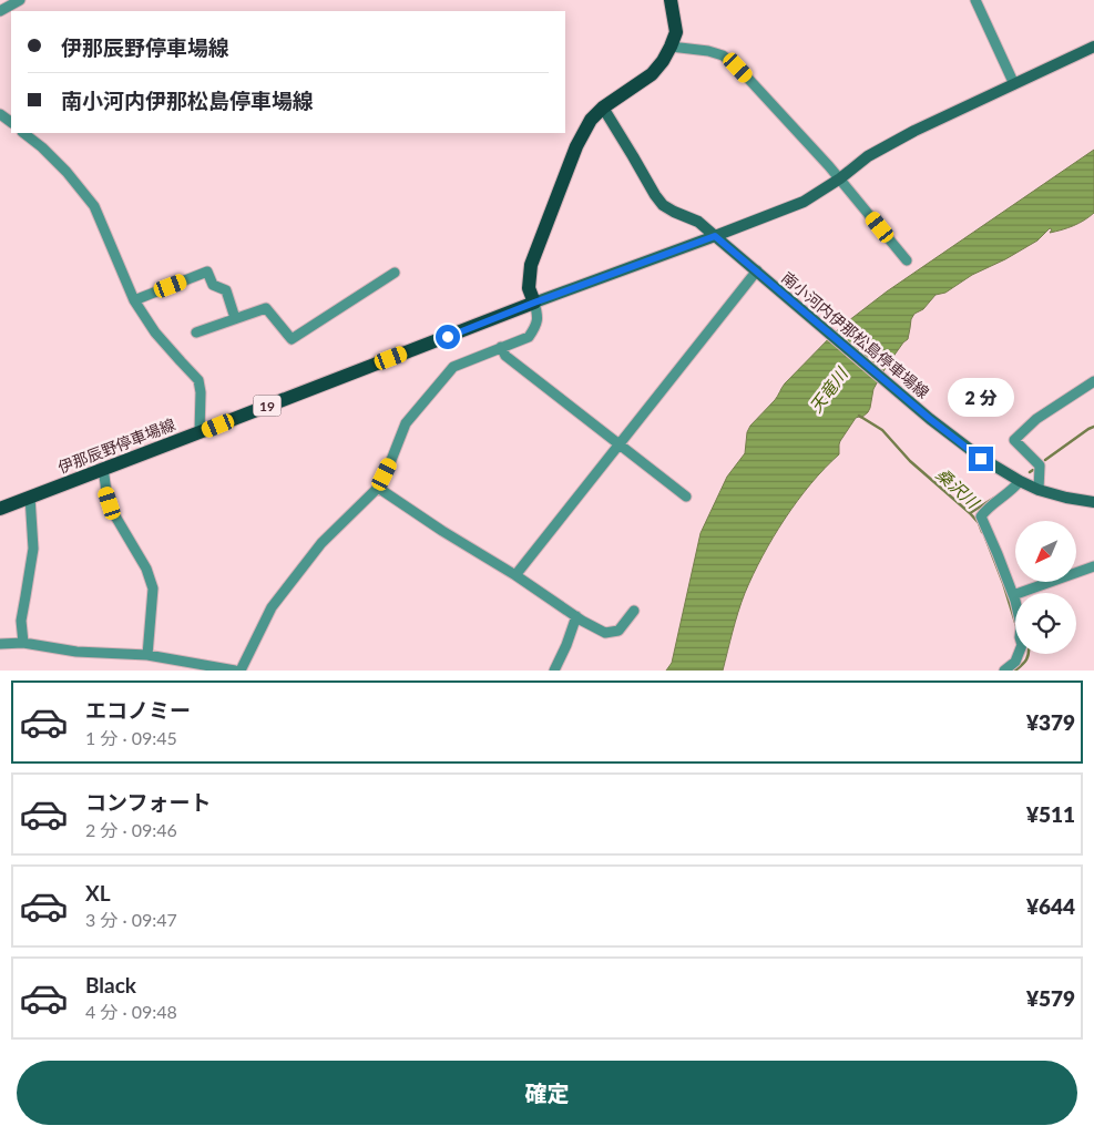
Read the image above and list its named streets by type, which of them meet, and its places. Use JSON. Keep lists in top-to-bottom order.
{
  "streets": {
    "main road": ["南小河内伊那松島停車場線", "19", "伊那辰野停車場線"]
  },
  "water": ["天竜川", "桑沢川"],
  "north": "bottom left",
  "page": {
    "banner": ["伊那辰野停車場線", "南小河内伊那松島停車場線"],
    "bubble": "2 分",
    "list": [
      {
        "name": "エコノミー",
        "note": "1 分 · 09:45",
        "value": "¥379"
      },
      {
        "name": "コンフォート",
        "note": "2 分 · 09:46",
        "value": "¥511"
      },
      {
        "name": "XL",
        "note": "3 分 · 09:47",
        "value": "¥644"
      },
      {
        "name": "Black",
        "note": "4 分 · 09:48",
        "value": "¥579"
      }
    ],
    "buttons": "確定"
  }
}
